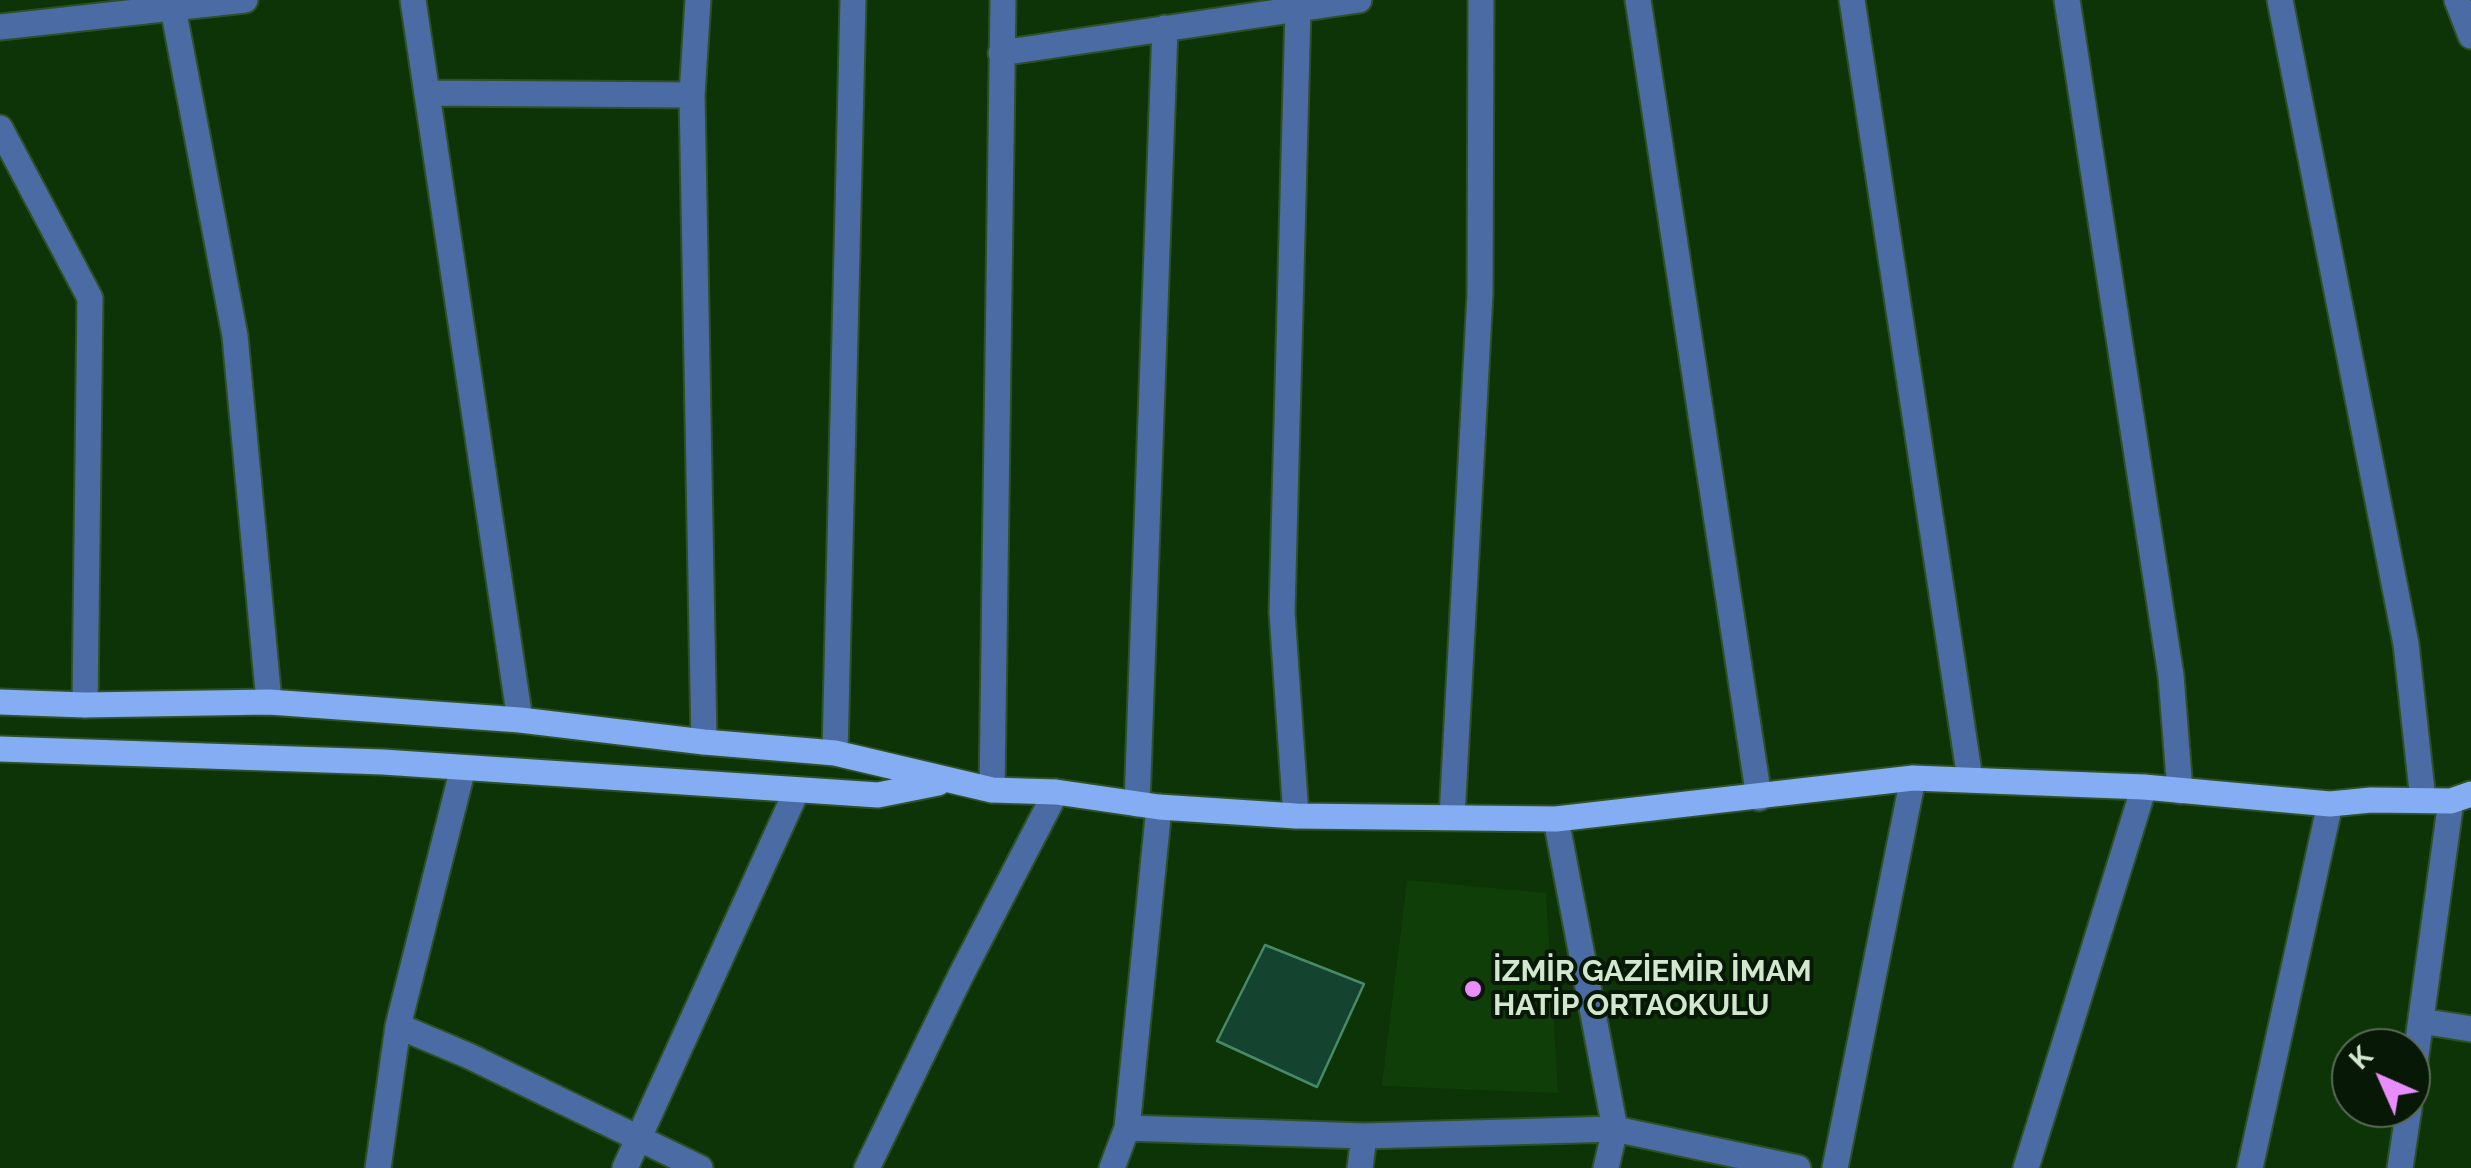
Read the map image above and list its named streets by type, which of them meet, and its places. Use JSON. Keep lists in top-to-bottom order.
{
  "places": ["İZMİR GAZİEMİR İMAM HATİP ORTAOKULU"],
  "north": "top left"
}
